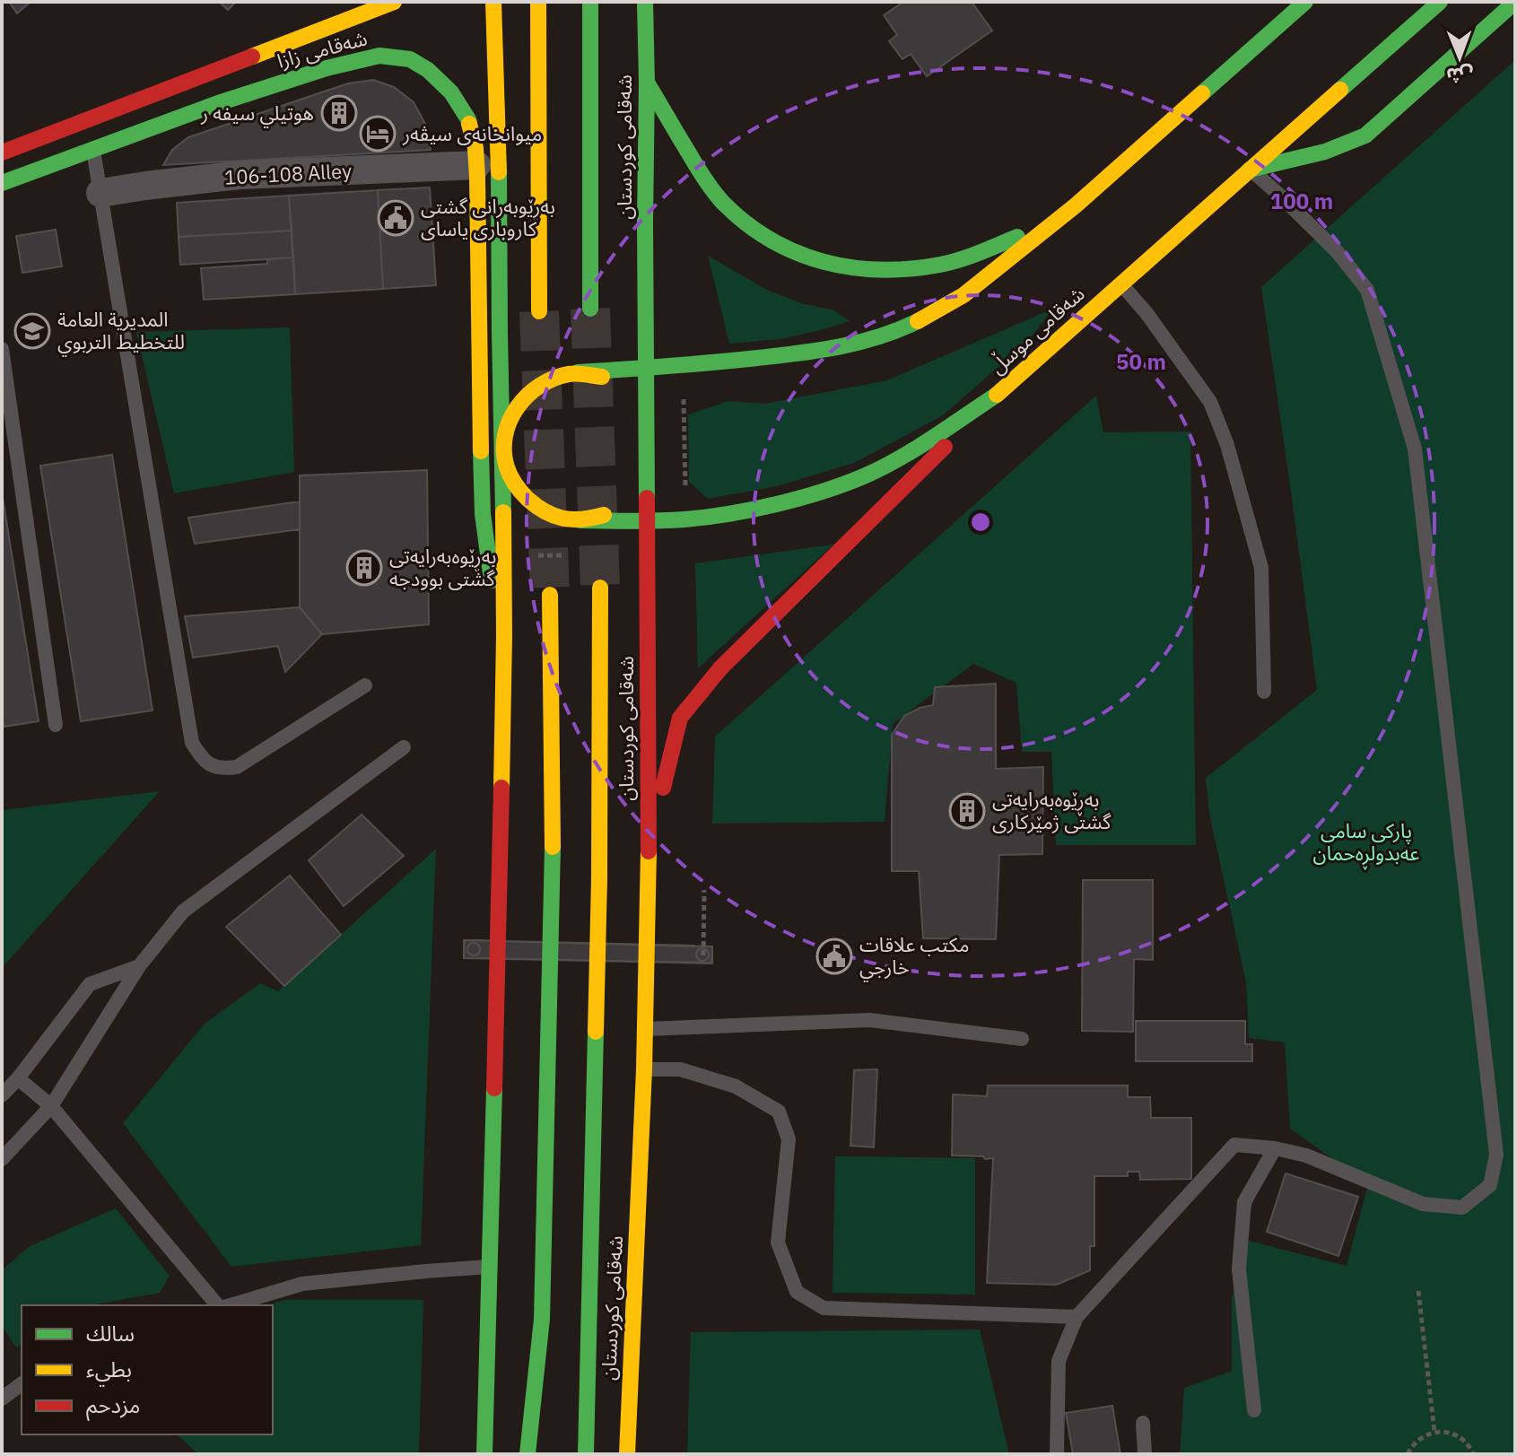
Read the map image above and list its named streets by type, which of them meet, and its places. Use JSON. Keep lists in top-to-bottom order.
{
  "streets": {
    "main road": ["شەقامی زازا", "شەقامی کوردستان", "شەقامی موسڵ"],
    "street": ["106-108 Alley"]
  },
  "crossings": [
    ["شەقامی زازا", "106-108 Alley"],
    ["شەقامی کوردستان", "شەقامی موسڵ"]
  ],
  "parks": ["پارکی سامی عەبدولڕەحمان"],
  "places": {
    "building": ["هوتيلي سيفه ر", "بەڕێوەبەرایەتی گشتی بوودجە", "بەڕێوەبەرایەتی گشتی ژمێركاری"],
    "hotel": ["میوانخانەی سیڤەر"],
    "public building": ["بەڕێوبەرانی گشتی کاروباری یاسای", "مكتب علاقات خارجي"],
    "school or university": ["المديرية العامة للتخطيط التربوي"]
  },
  "legend": ["سالك", "بطيء", "مزدحم"],
  "north": "bottom",
  "rings": ["100 m", "50 m"]
}
